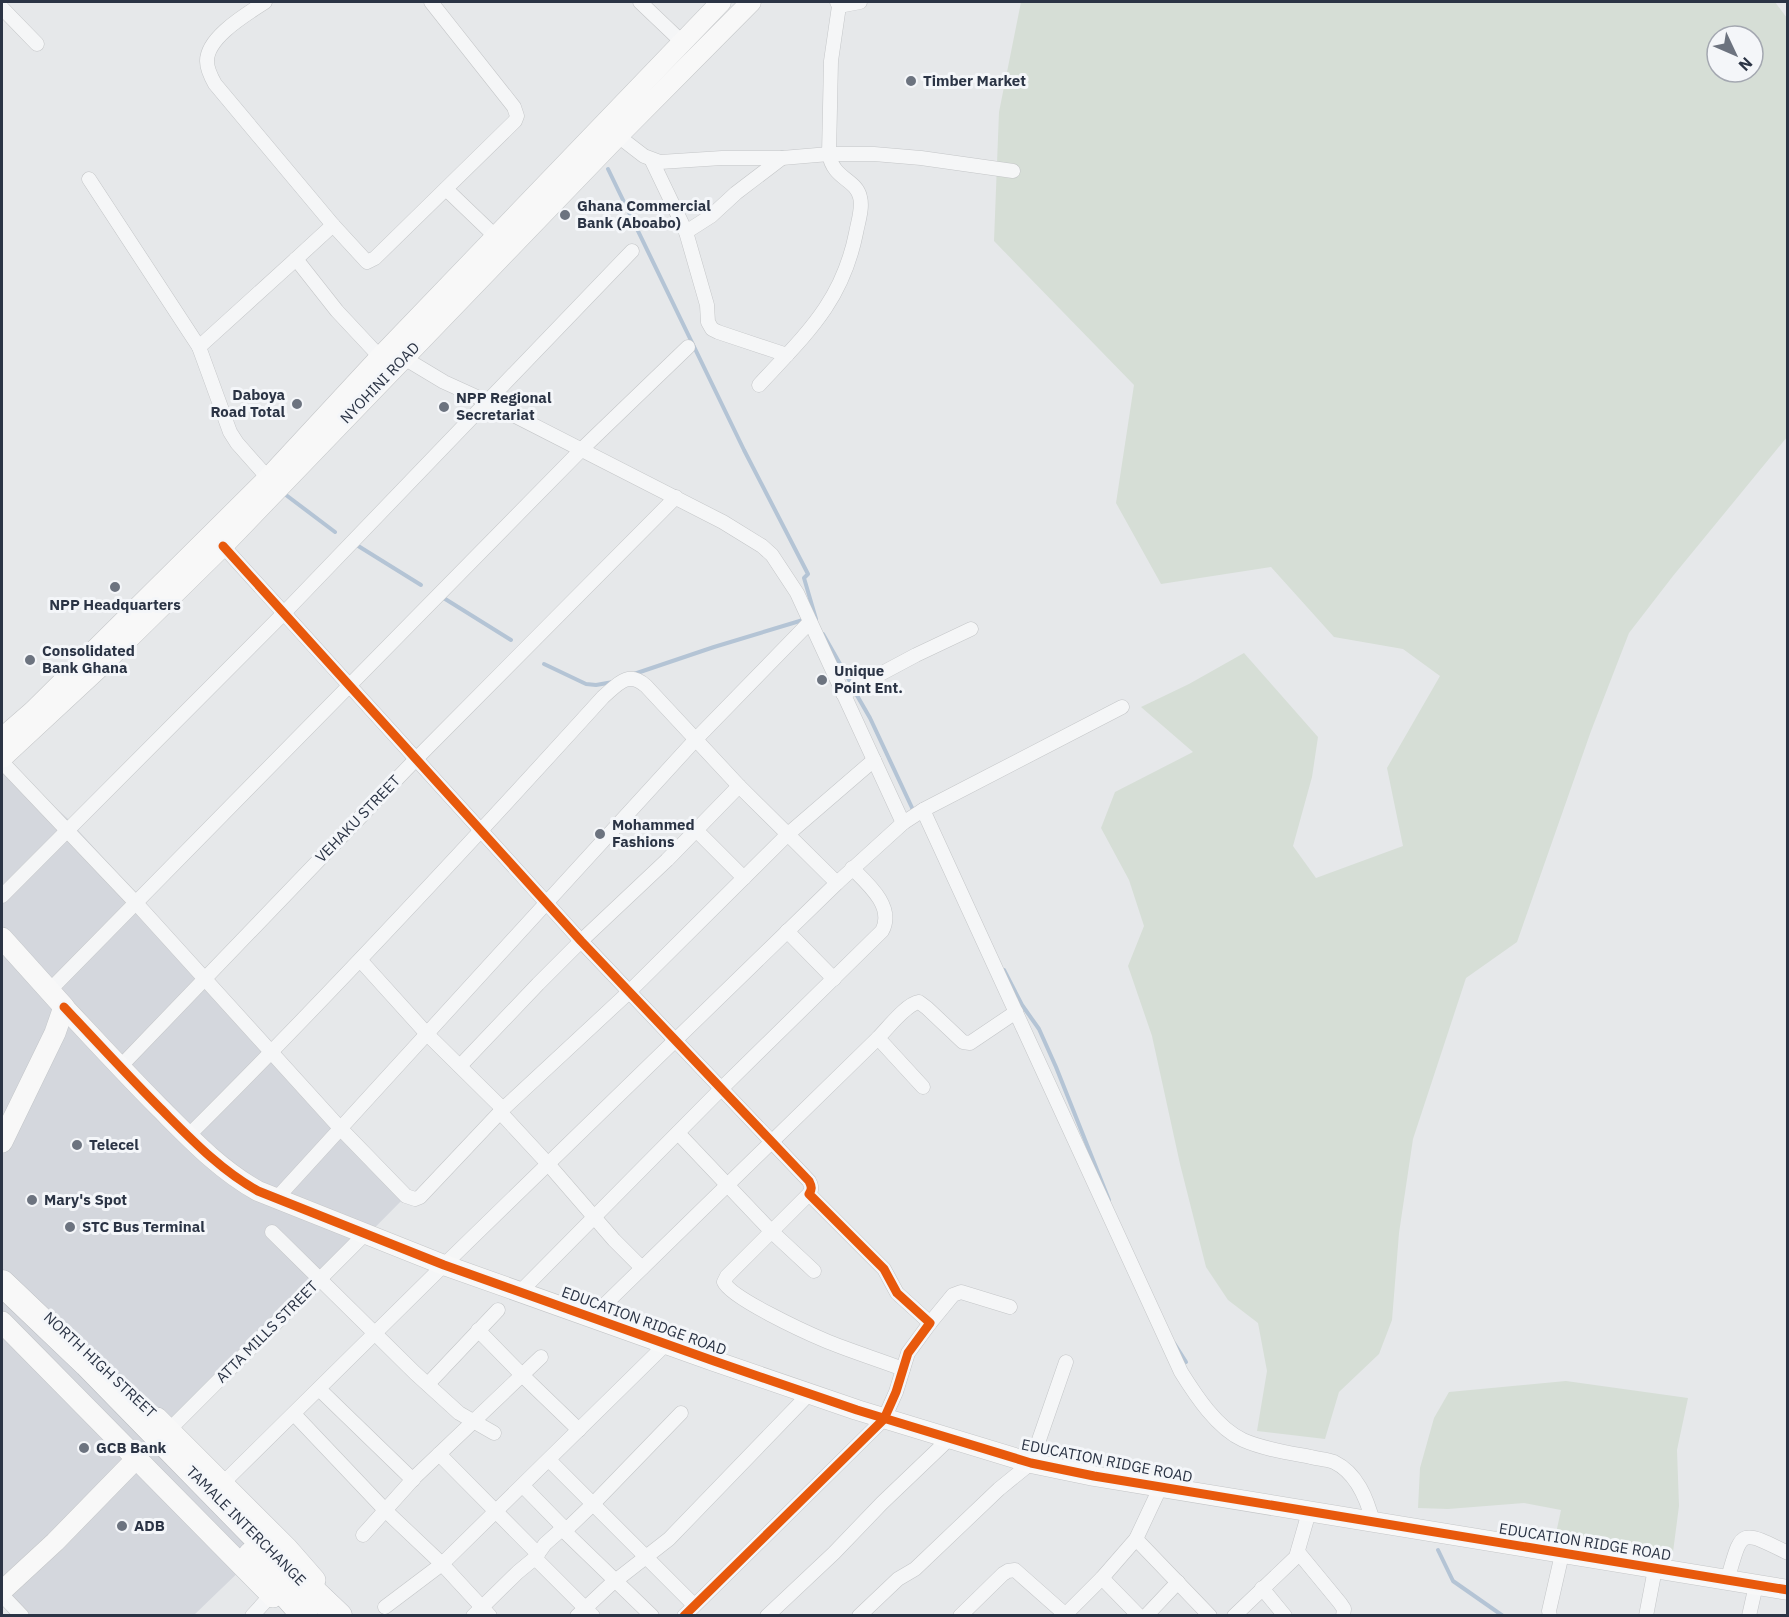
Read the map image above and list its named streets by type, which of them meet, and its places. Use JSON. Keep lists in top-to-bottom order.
{
  "streets": {
    "highway": ["TAMALE INTERCHANGE"],
    "main road": ["NYOHINI ROAD", "EDUCATION RIDGE ROAD", "NORTH HIGH STREET"],
    "street": ["VEHAKU STREET", "ATTA MILLS STREET"]
  },
  "crossings": [
    ["VEHAKU STREET", "EDUCATION RIDGE ROAD"],
    ["EDUCATION RIDGE ROAD", "ATTA MILLS STREET"],
    ["ATTA MILLS STREET", "NORTH HIGH STREET"]
  ],
  "places": [
    "Timber Market",
    "Ghana Commercial Bank (Aboabo)",
    "Daboya Road Total",
    "NPP Regional Secretariat",
    "NPP Headquarters",
    "Consolidated Bank Ghana",
    "Unique Point Ent.",
    "Mohammed Fashions",
    "Telecel",
    "Mary's Spot",
    "STC Bus Terminal",
    "GCB Bank",
    "ADB"
  ],
  "north": "bottom right"
}
